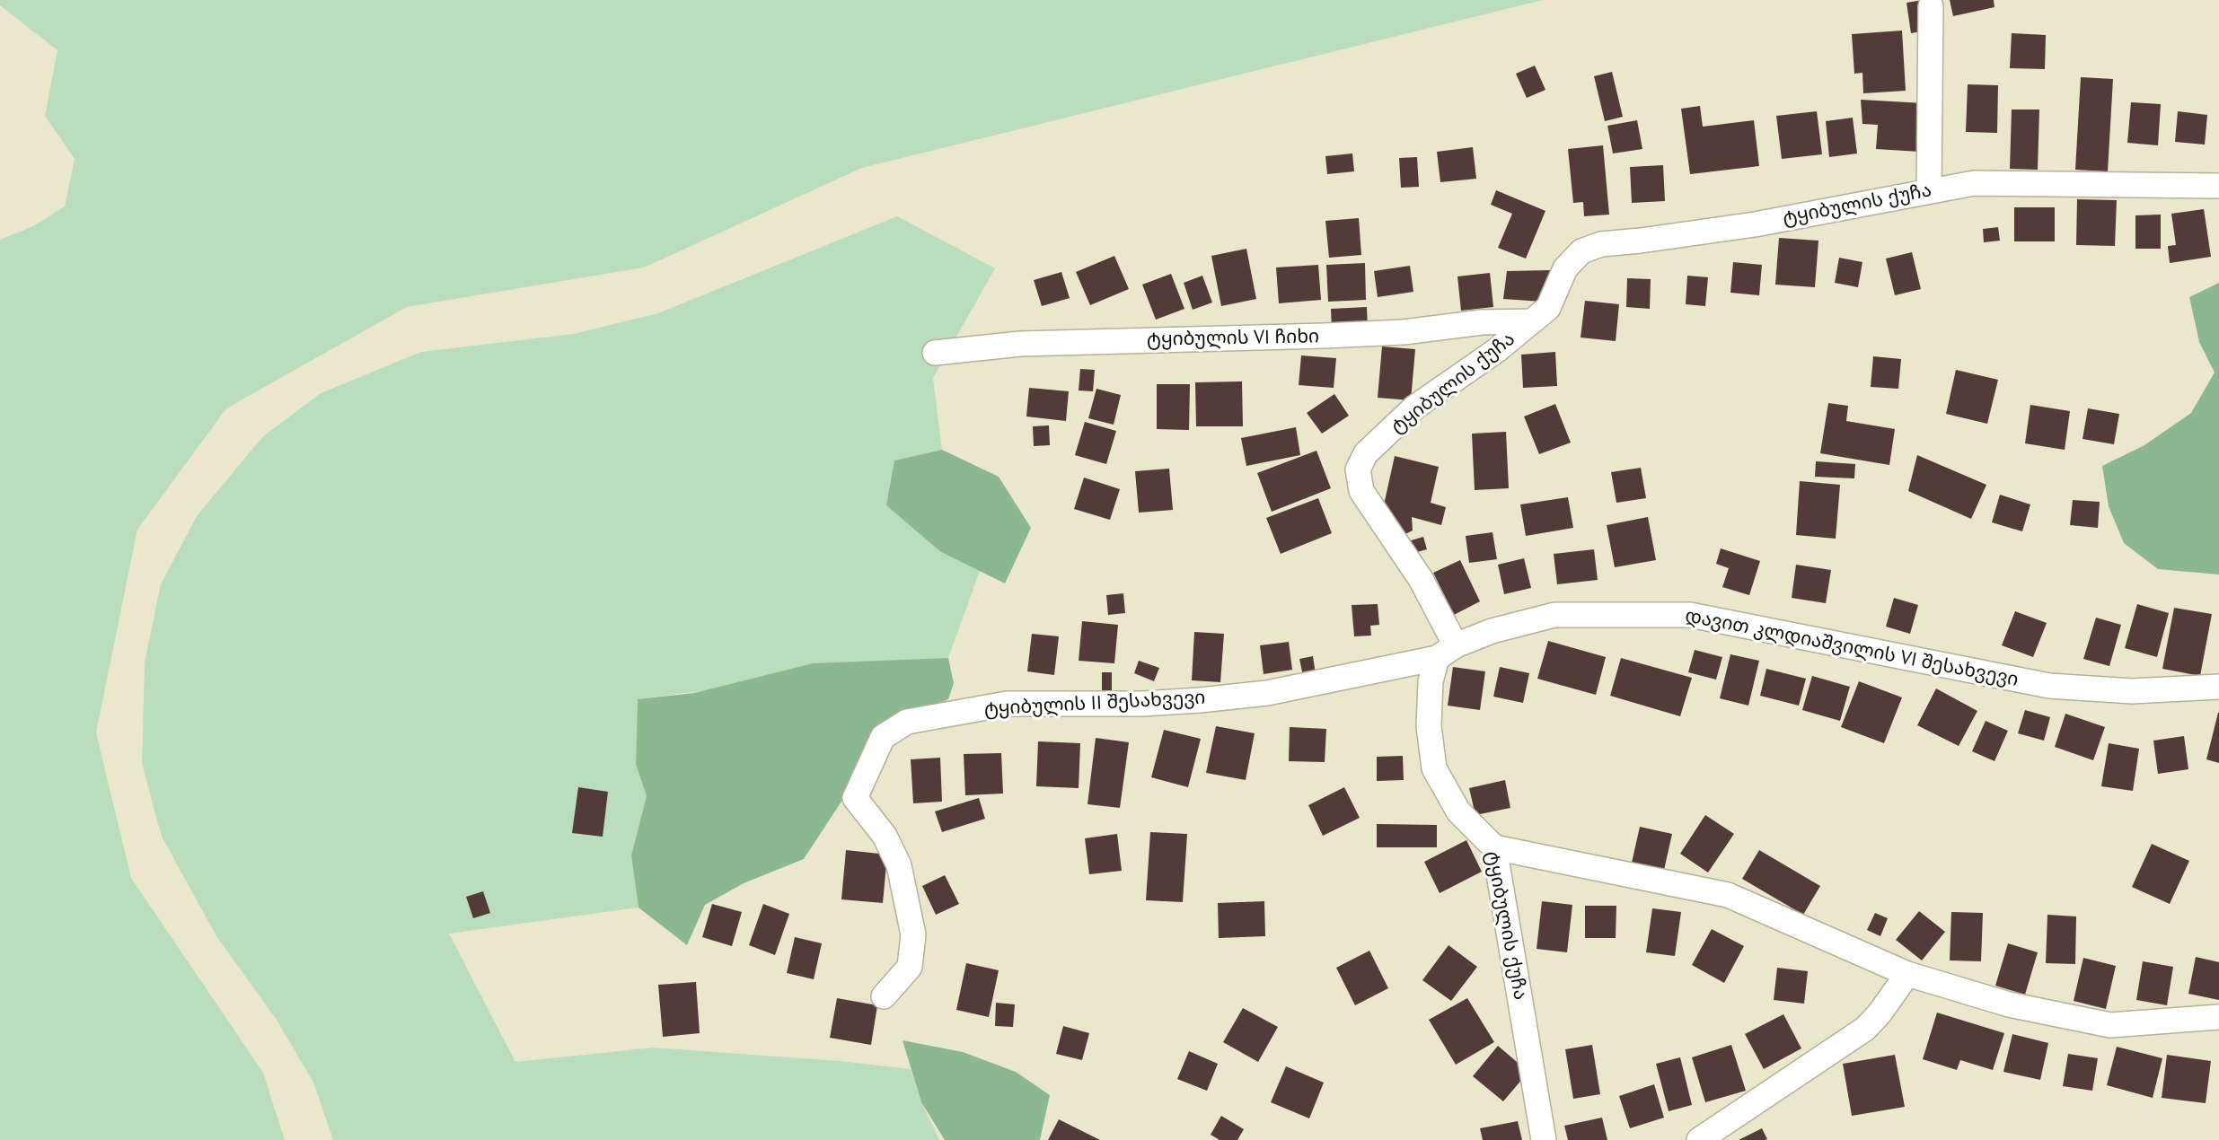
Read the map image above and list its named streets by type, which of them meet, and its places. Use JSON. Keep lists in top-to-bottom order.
{
  "streets": {
    "street": [
      "ტყიბულის ქუჩა",
      "ტყიბულის VI ჩიხი",
      "დავით კლდიაშვილის VI შესახვევი",
      "ტყიბულის II შესახვევი"
    ]
  },
  "crossings": [
    ["ტყიბულის ქუჩა", "ტყიბულის VI ჩიხი"],
    ["ტყიბულის ქუჩა", "დავით კლდიაშვილის VI შესახვევი"],
    ["ტყიბულის ქუჩა", "ტყიბულის II შესახვევი"],
    ["დავით კლდიაშვილის VI შესახვევი", "ტყიბულის II შესახვევი"]
  ]
}
